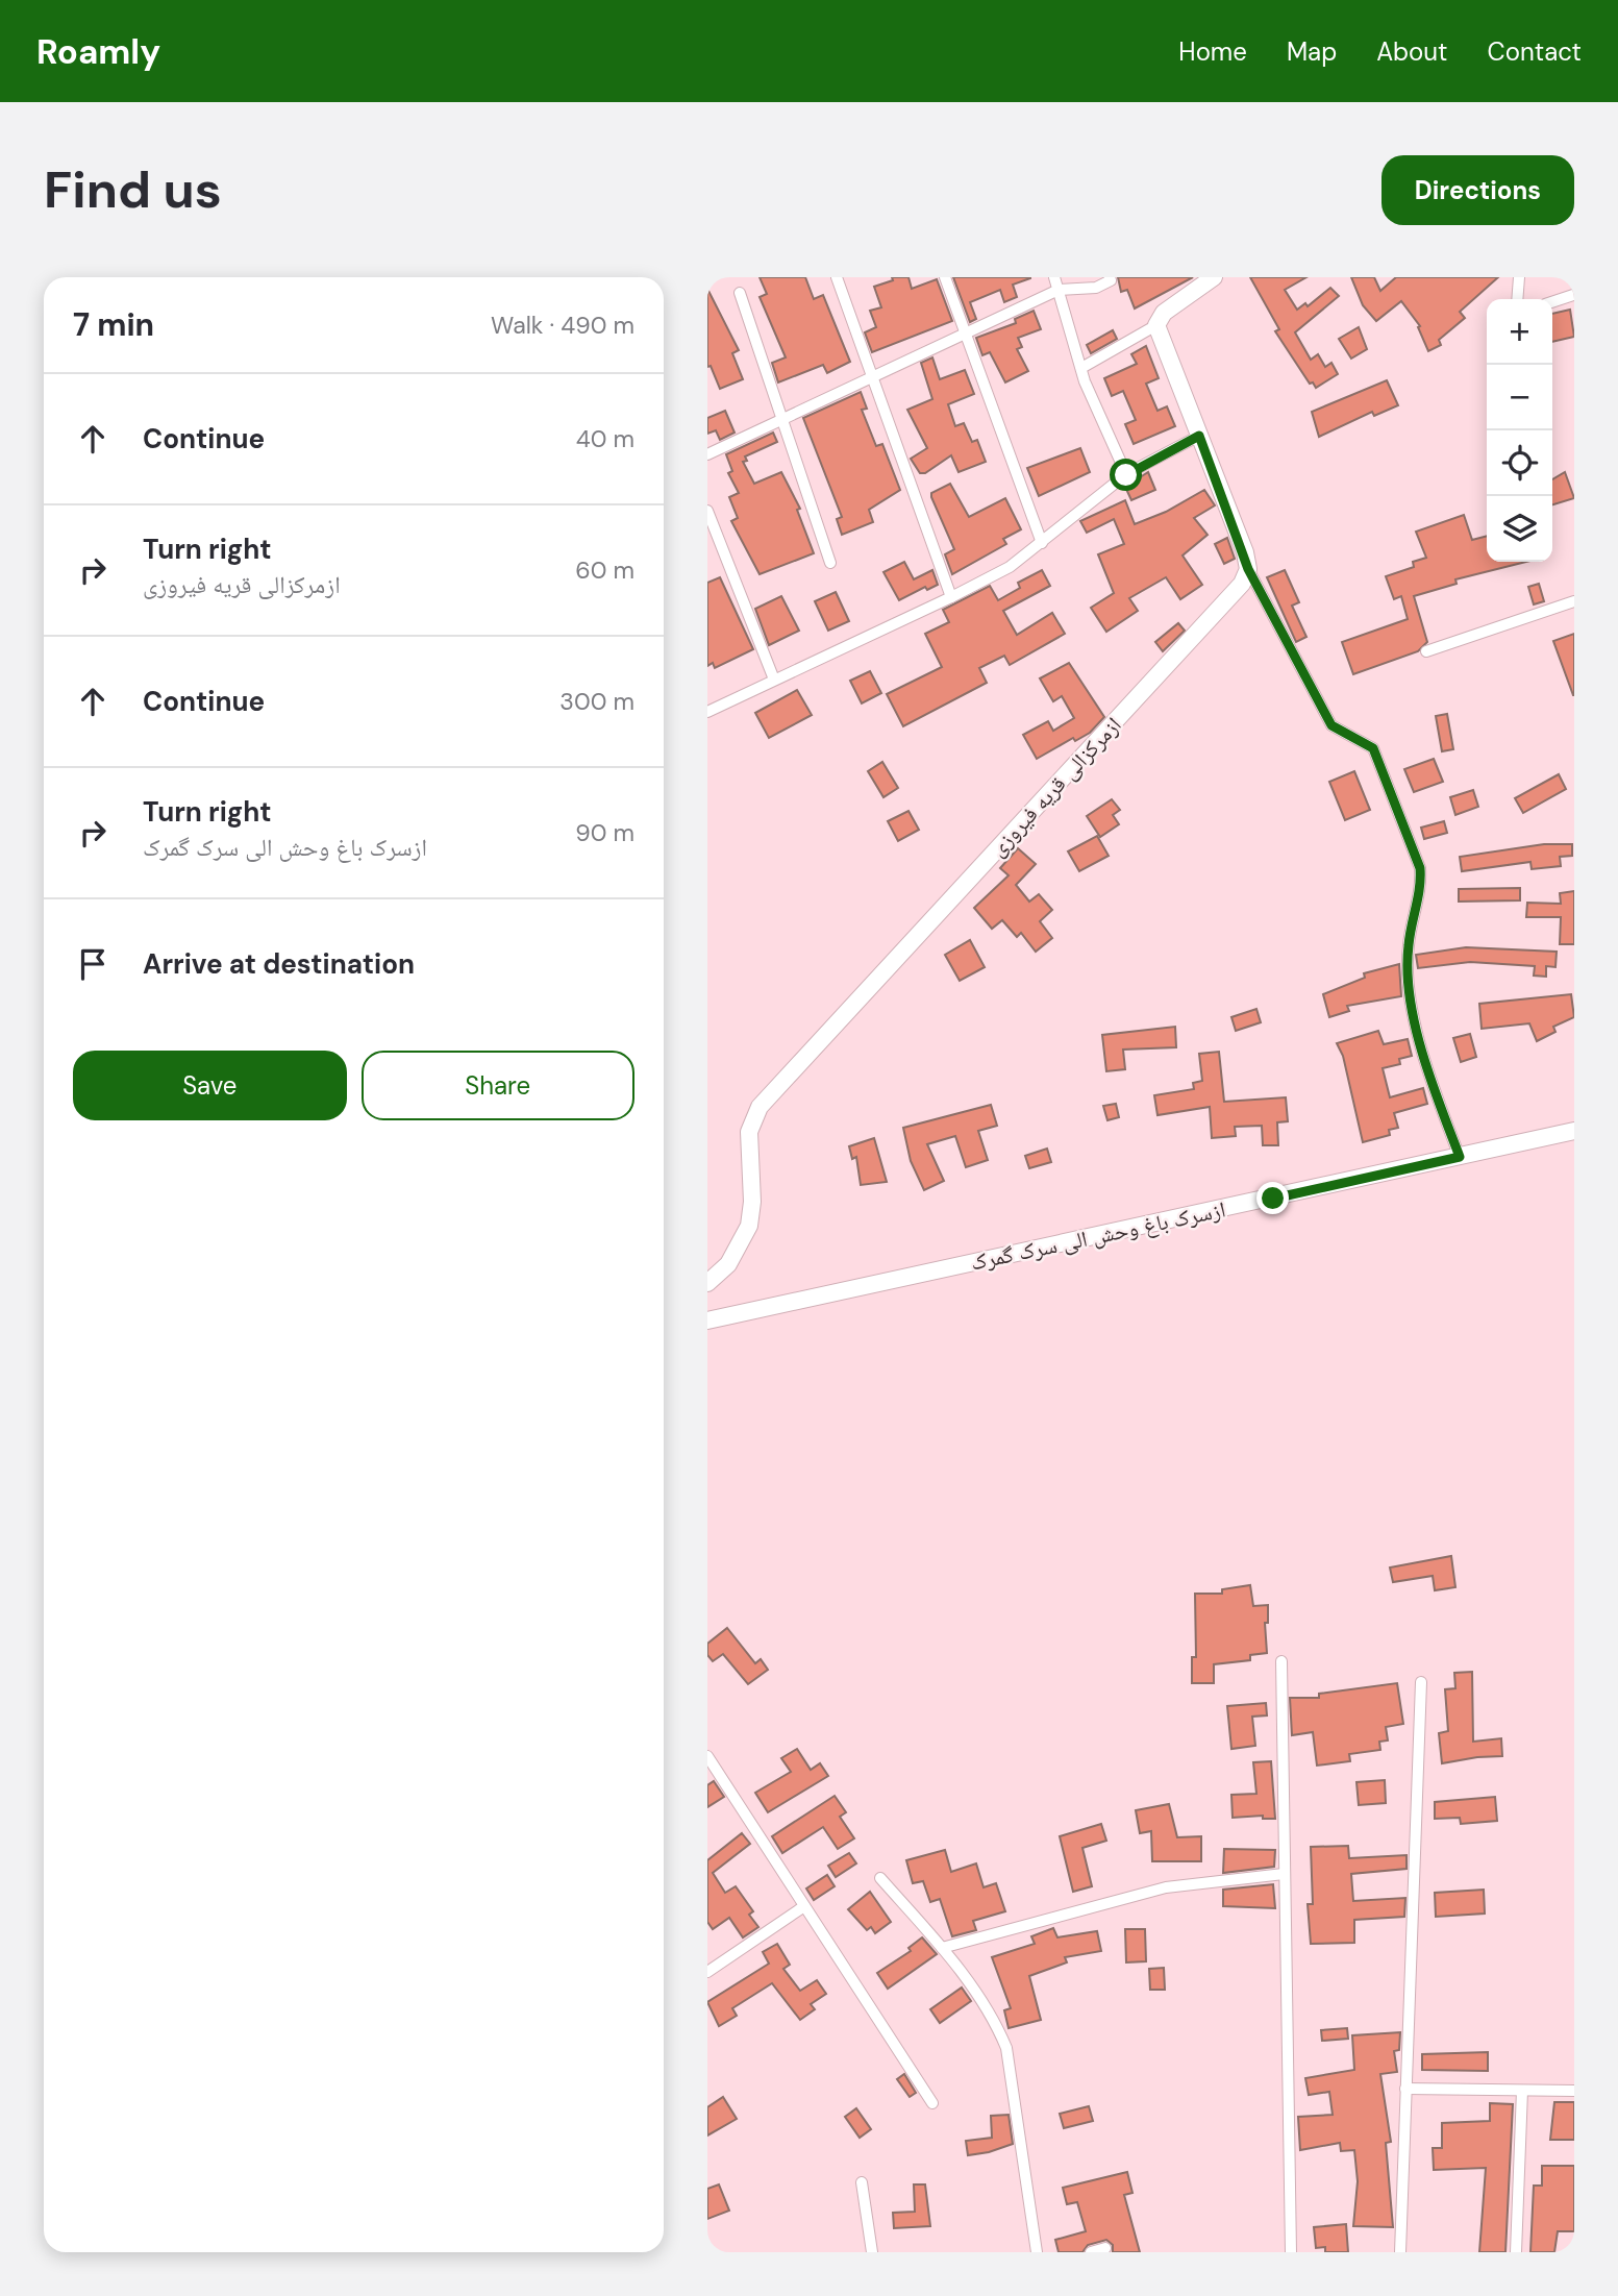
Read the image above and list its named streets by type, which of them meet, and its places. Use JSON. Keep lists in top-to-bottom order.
{
  "streets": {
    "street": ["ازمرکزالی قریه فیروزی", "ازسرک باغ وحش الی سرک گمرک"]
  },
  "page": {
    "header": "Roamly",
    "nav": [
      "Home",
      "Map",
      "About",
      "Contact"
    ],
    "buttons": [
      "Directions",
      ["Save", "Share"]
    ],
    "title": "Find us",
    "heading": ["7 min", "Walk · 490 m"],
    "map_buttons": ["+", "−"],
    "list": [
      ["Continue", "40 m"],
      ["Turn right", "ازمرکزالی قریه فیروزی", "60 m"],
      ["Continue", "300 m"],
      ["Turn right", "ازسرک باغ وحش الی سرک گمرک", "90 m"],
      "Arrive at destination"
    ]
  }
}
